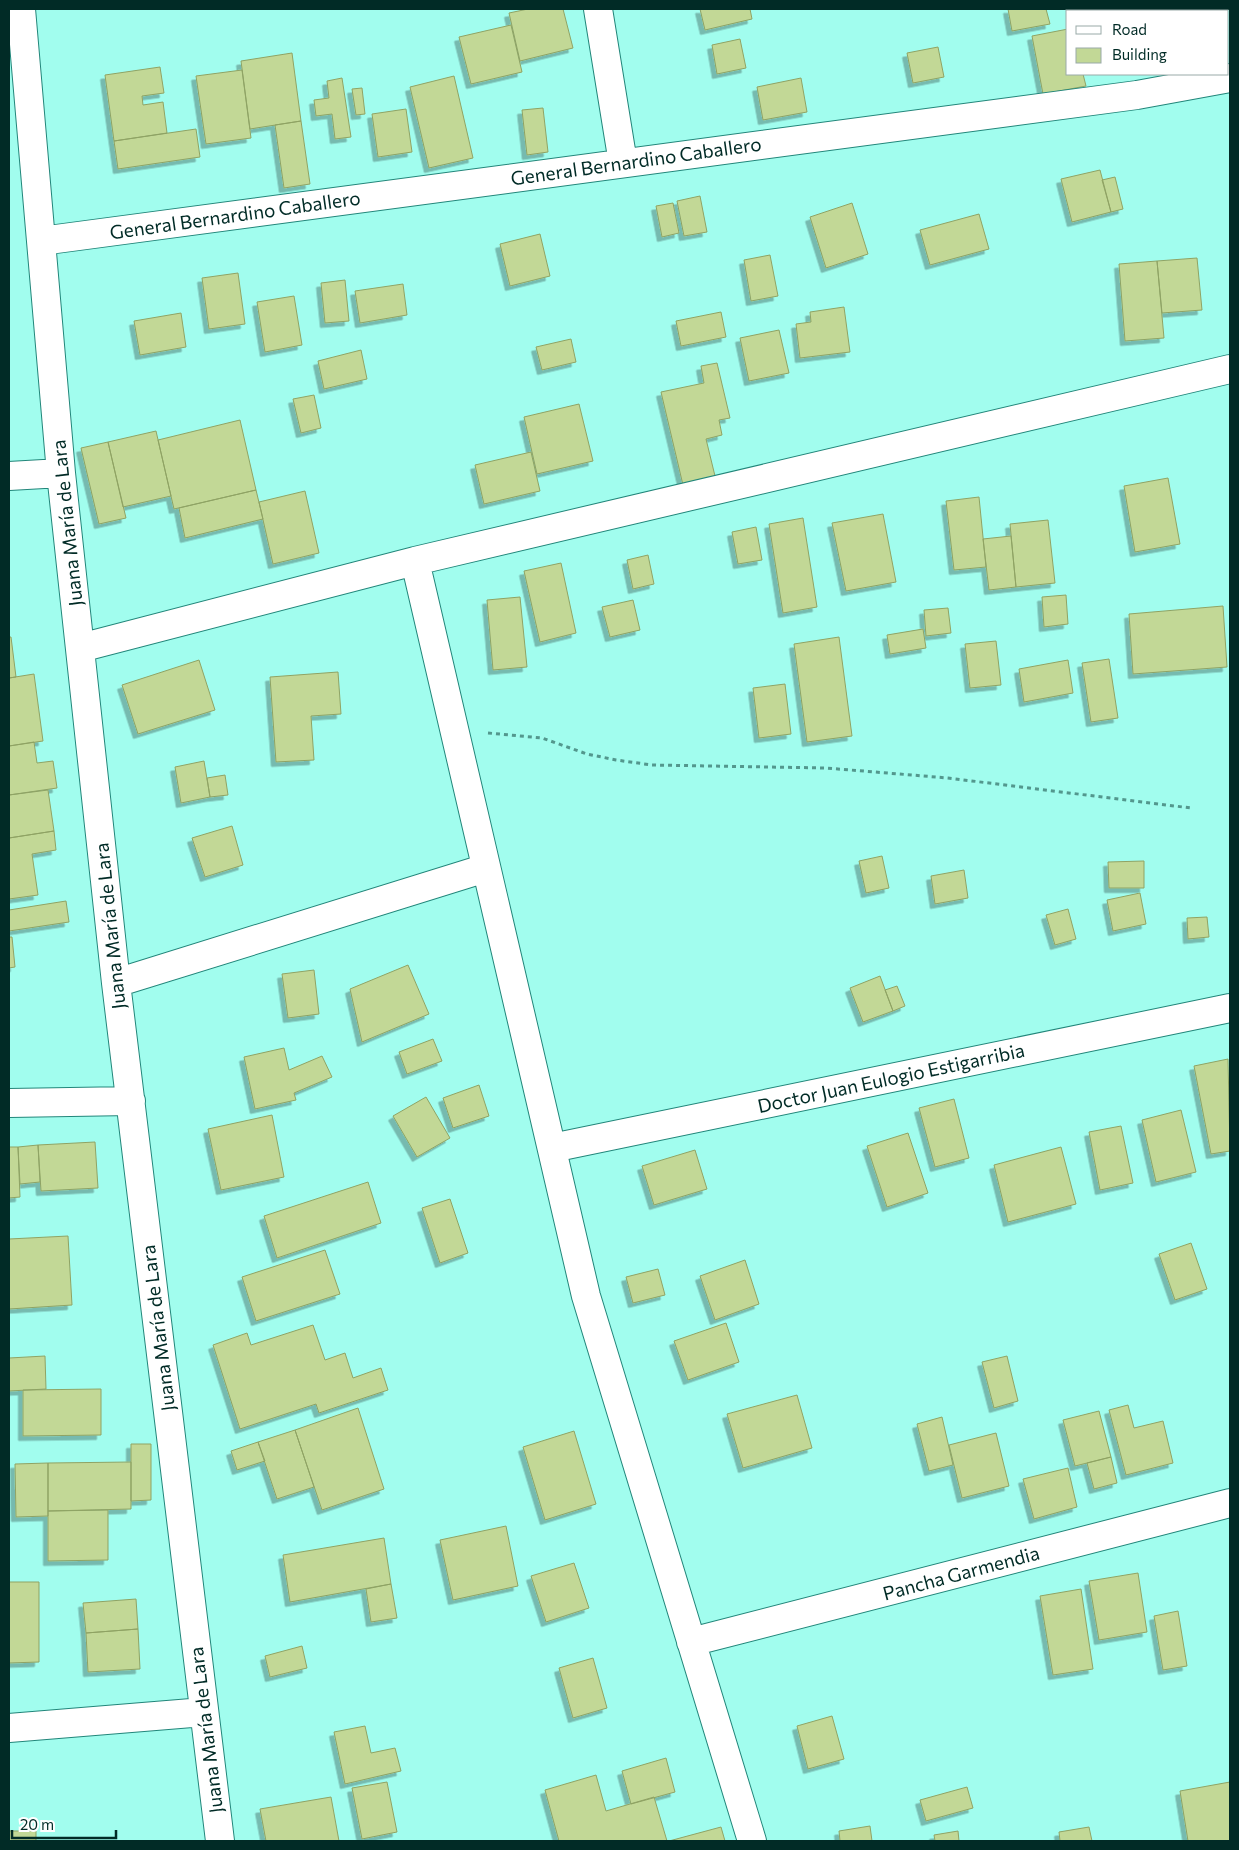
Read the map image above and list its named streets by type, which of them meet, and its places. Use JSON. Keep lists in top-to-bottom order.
{
  "streets": {
    "street": [
      "General Bernardino Caballero",
      "Juana María de Lara",
      "Doctor Juan Eulogio Estigarribia",
      "Pancha Garmendia"
    ]
  },
  "crossings": [
    ["General Bernardino Caballero", "Juana María de Lara"]
  ],
  "legend": ["Road", "Building"],
  "scale_bar": "20 m"
}
